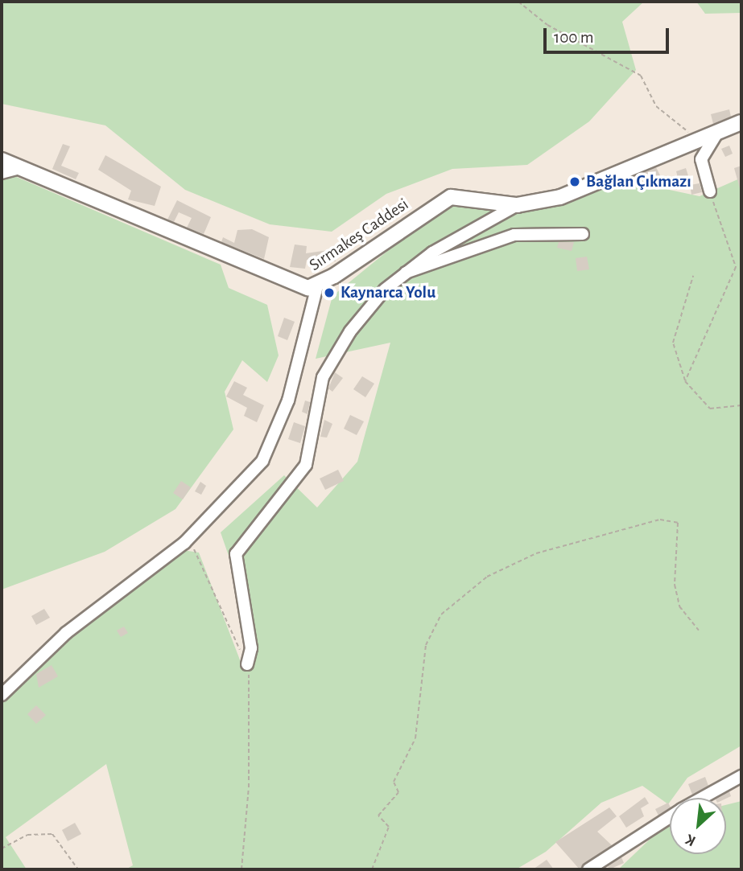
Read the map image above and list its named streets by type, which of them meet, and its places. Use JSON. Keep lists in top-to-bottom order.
{
  "streets": {
    "main road": ["Sırmakeş Caddesi"]
  },
  "places": ["Bağlan Çıkmazı", "Kaynarca Yolu"],
  "scale_bar": "100 m",
  "north": "bottom left"
}
